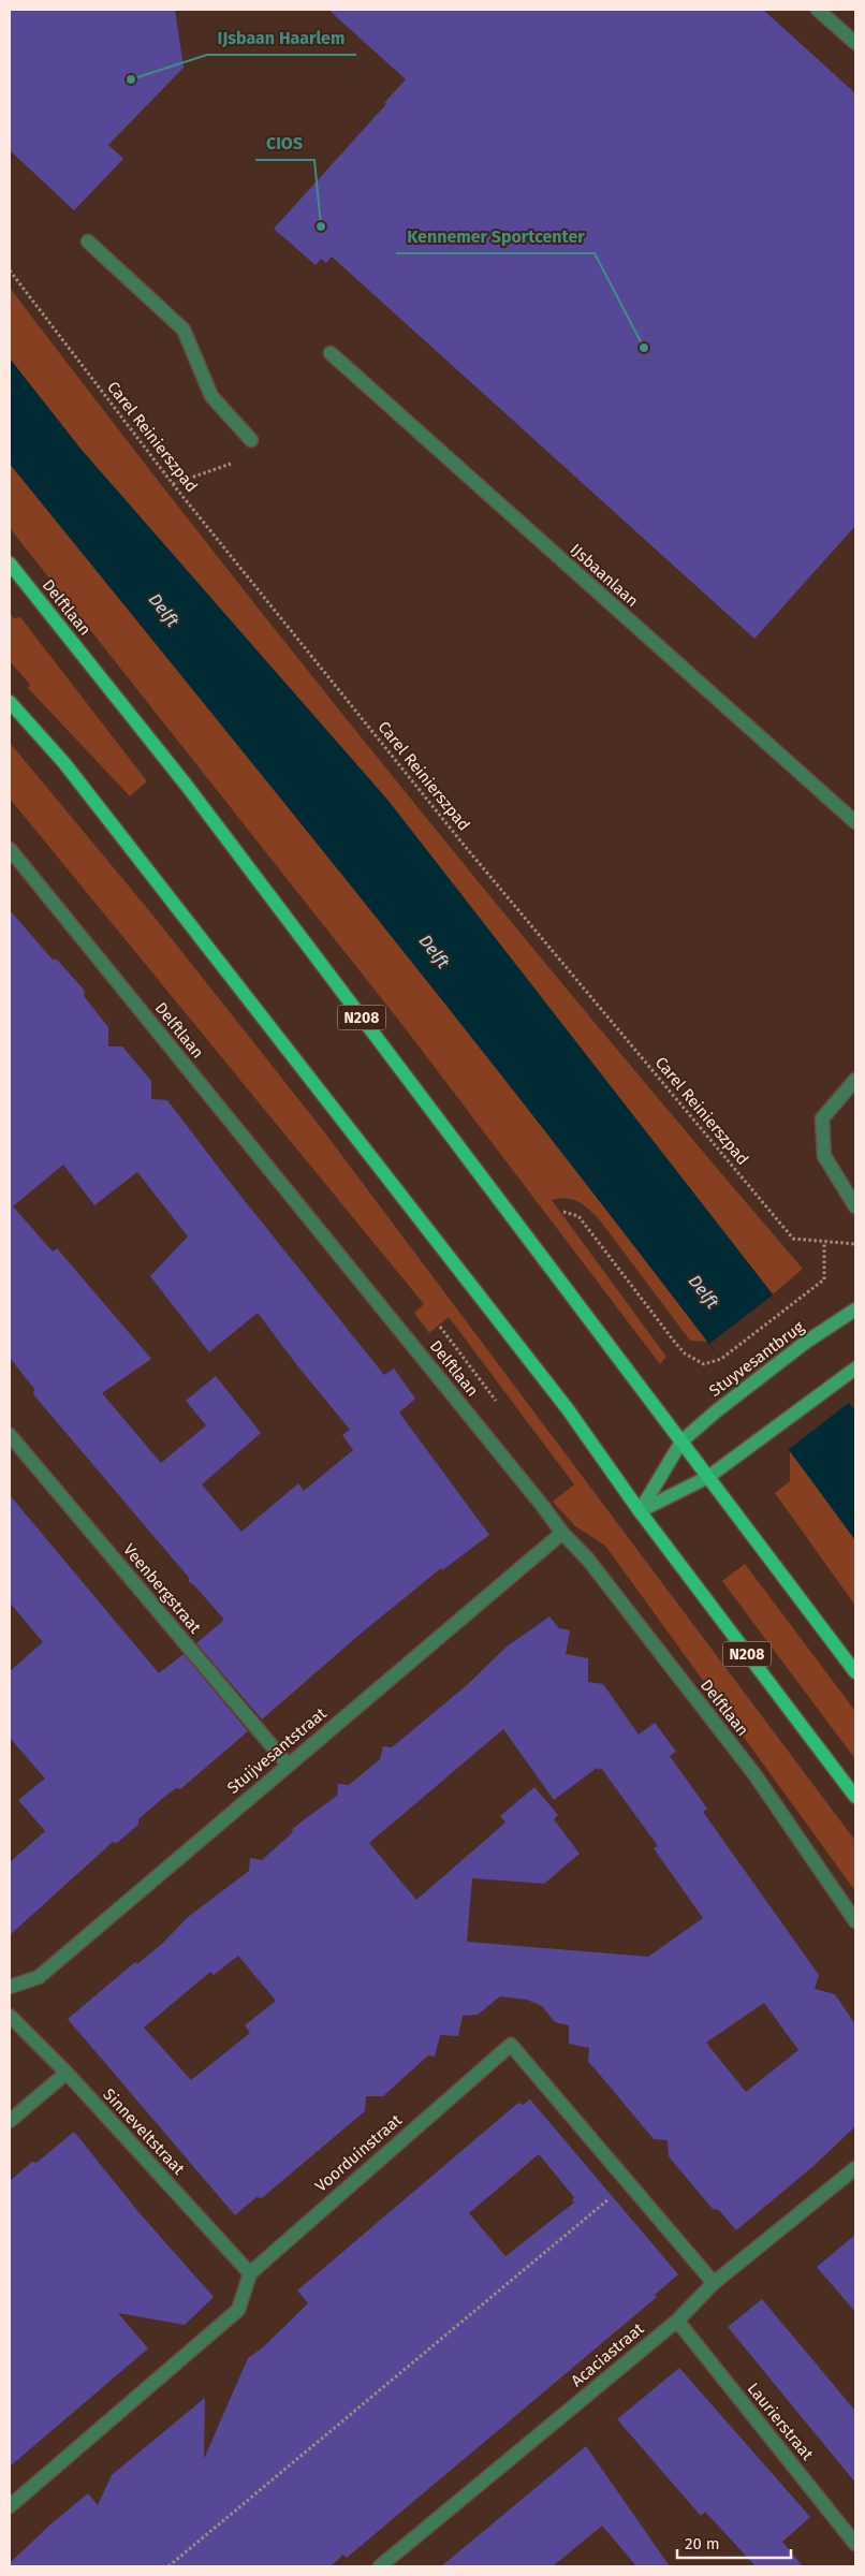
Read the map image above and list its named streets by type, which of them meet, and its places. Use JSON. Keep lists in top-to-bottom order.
{
  "streets": {
    "main road": ["Delftlaan", "N208"],
    "street": [
      "IJsbaanlaan",
      "Stuyvesantbrug",
      "Veenbergstraat",
      "Stuijvesantstraat",
      "Sinneveltstraat",
      "Voorduinstraat",
      "Acaciastraat",
      "Laurierstraat"
    ],
    "path": ["Carel Reinierszpad"]
  },
  "crossings": [
    ["Carel Reinierszpad", "Stuyvesantbrug"],
    ["Delftlaan", "Stuyvesantbrug"],
    ["Delftlaan", "Stuijvesantstraat"],
    ["Veenbergstraat", "Stuijvesantstraat"],
    ["Sinneveltstraat", "Voorduinstraat"],
    ["Voorduinstraat", "Acaciastraat"],
    ["Acaciastraat", "Laurierstraat"]
  ],
  "water": ["Delft"],
  "places": ["IJsbaan Haarlem", "CIOS", "Kennemer Sportcenter"],
  "scale_bar": "20 m"
}
